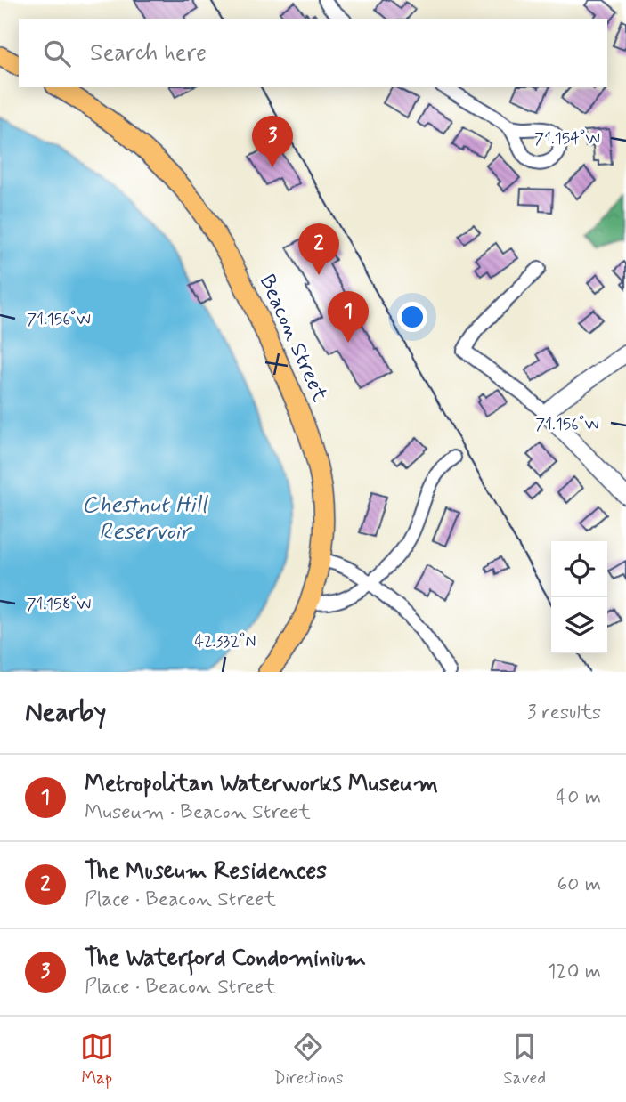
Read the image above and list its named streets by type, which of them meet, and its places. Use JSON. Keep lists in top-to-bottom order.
{
  "streets": {
    "main road": ["Beacon Street"]
  },
  "water": ["Chestnut Hill Reservoir"],
  "page": {
    "search": "Search here",
    "pins": ["3", "2", "1"],
    "heading": ["Nearby", "3 results"],
    "list": [
      {
        "mark": "1",
        "name": "Metropolitan Waterworks Museum",
        "note": "Museum · Beacon Street",
        "value": "40 m"
      },
      {
        "mark": "2",
        "name": "The Museum Residences",
        "note": "Place · Beacon Street",
        "value": "60 m"
      },
      {
        "mark": "3",
        "name": "The Waterford Condominium",
        "note": "Place · Beacon Street",
        "value": "120 m"
      }
    ],
    "nav": ["Map", "Directions", "Saved"]
  },
  "coordinates": [
    "71.154°W",
    "71.156°W",
    "71.158°W",
    "42.332°N"
  ]
}
